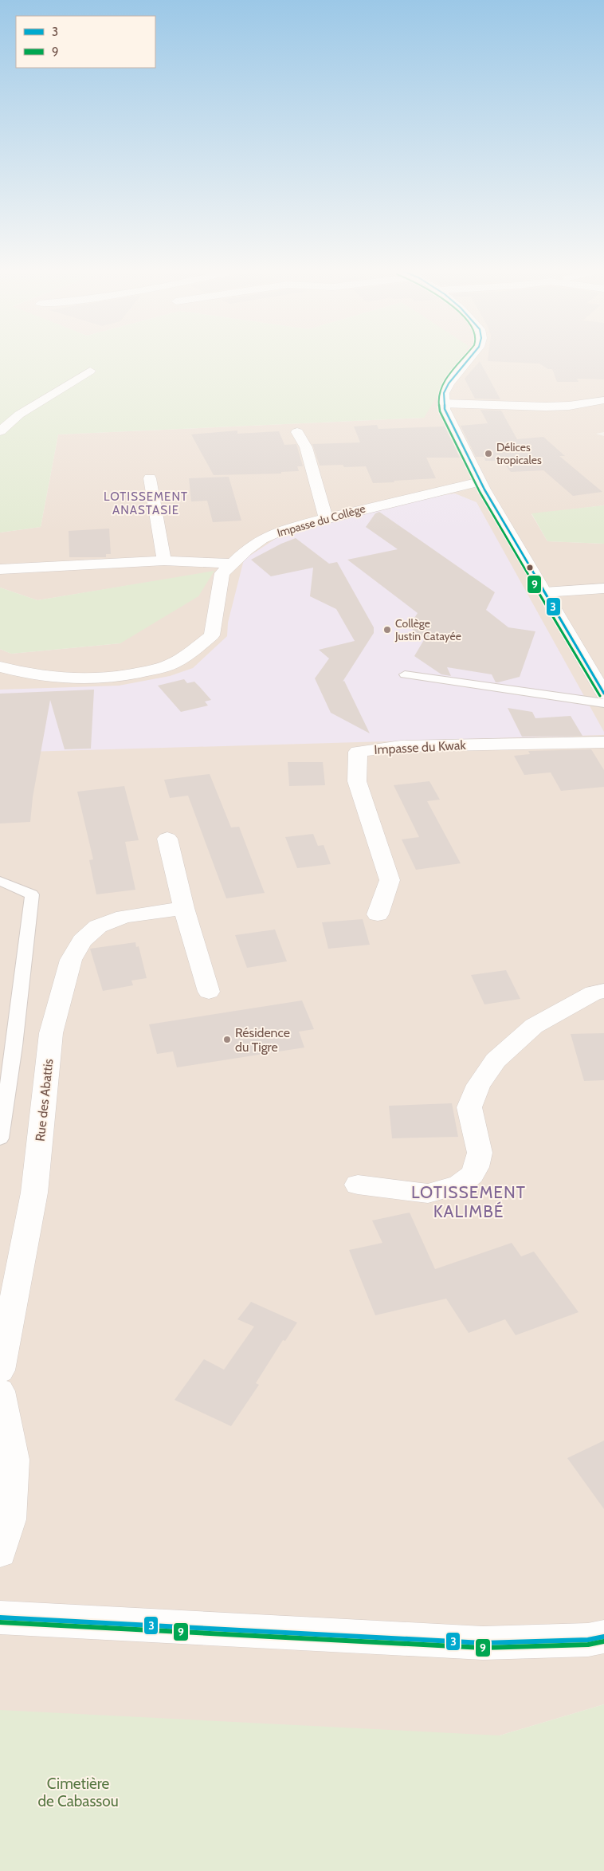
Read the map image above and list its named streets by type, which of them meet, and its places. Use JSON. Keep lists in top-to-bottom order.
{
  "streets": {
    "street": ["Impasse du Collège", "Impasse du Kwak", "Rue des Abattis"]
  },
  "districts": ["LOTISSEMENT ANASTASIE", "LOTISSEMENT KALIMBÉ"],
  "parks": ["Cimetière de Cabassou"],
  "places": ["Délices tropicales", "Collège Justin Catayée", "Résidence du Tigre"],
  "lines": ["transit line 3", "transit line 9"],
  "legend": ["3", "9"]
}
